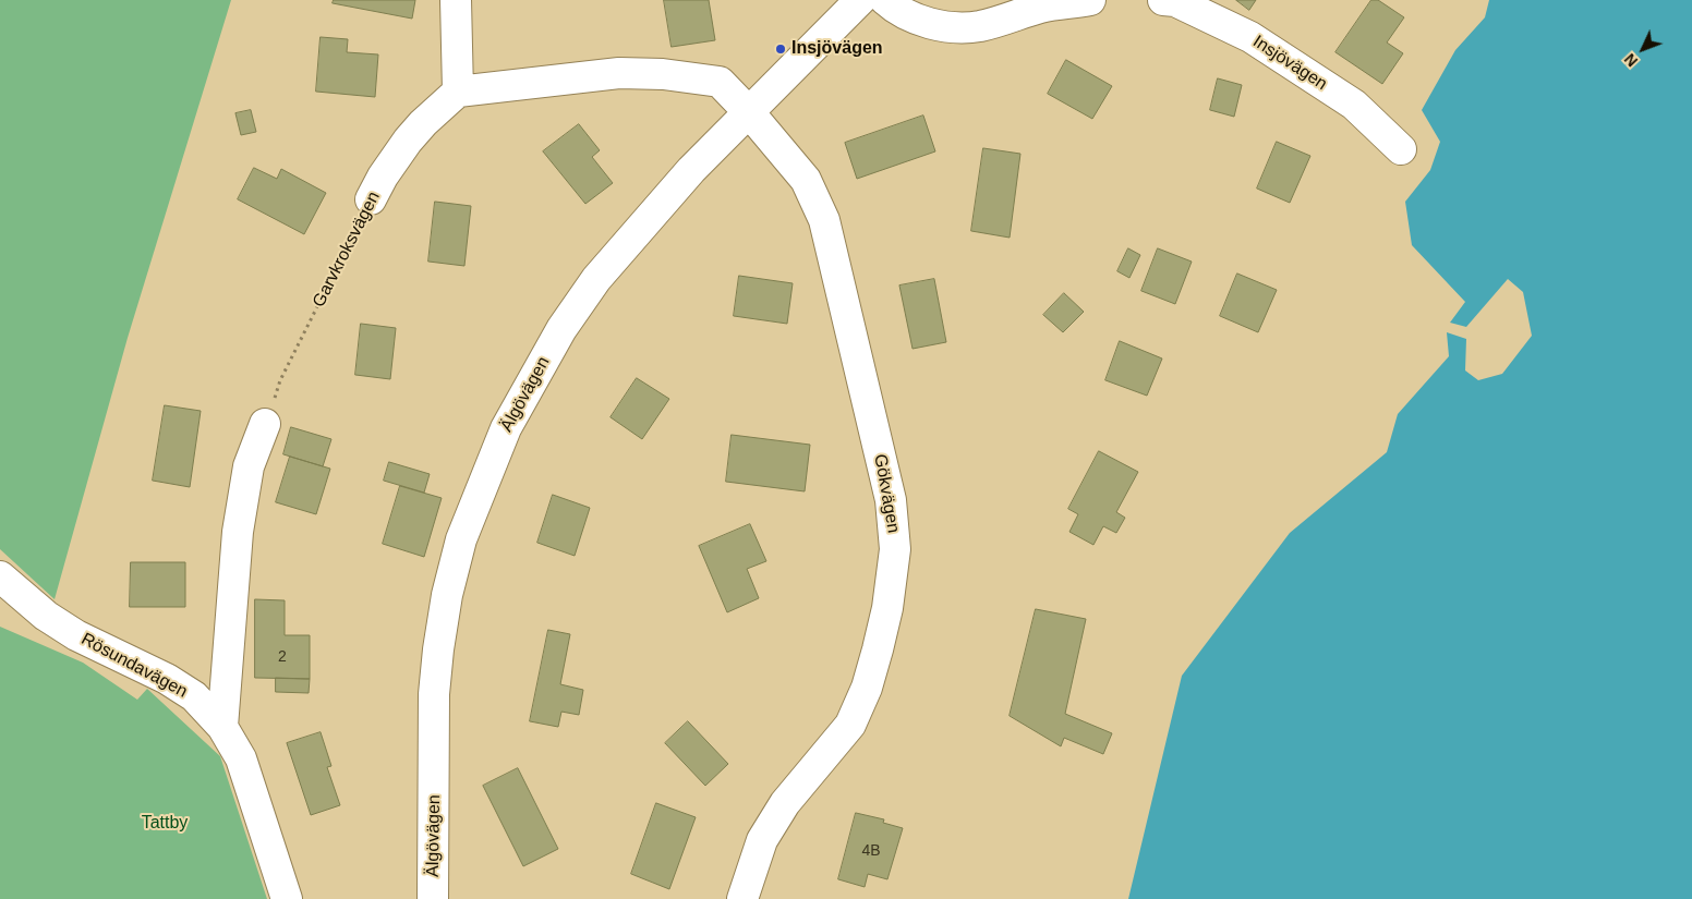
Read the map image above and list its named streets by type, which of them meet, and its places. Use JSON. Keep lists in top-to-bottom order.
{
  "streets": {
    "street": [
      "Insjövägen",
      "Garvkroksvägen",
      "Älgövägen",
      "Gökvägen",
      "Rösundavägen"
    ]
  },
  "crossings": [
    ["Älgövägen", "Gökvägen"]
  ],
  "parks": ["Tattby"],
  "places": ["Insjövägen"],
  "house_numbers": ["2", "4B"],
  "north": "bottom left"
}
